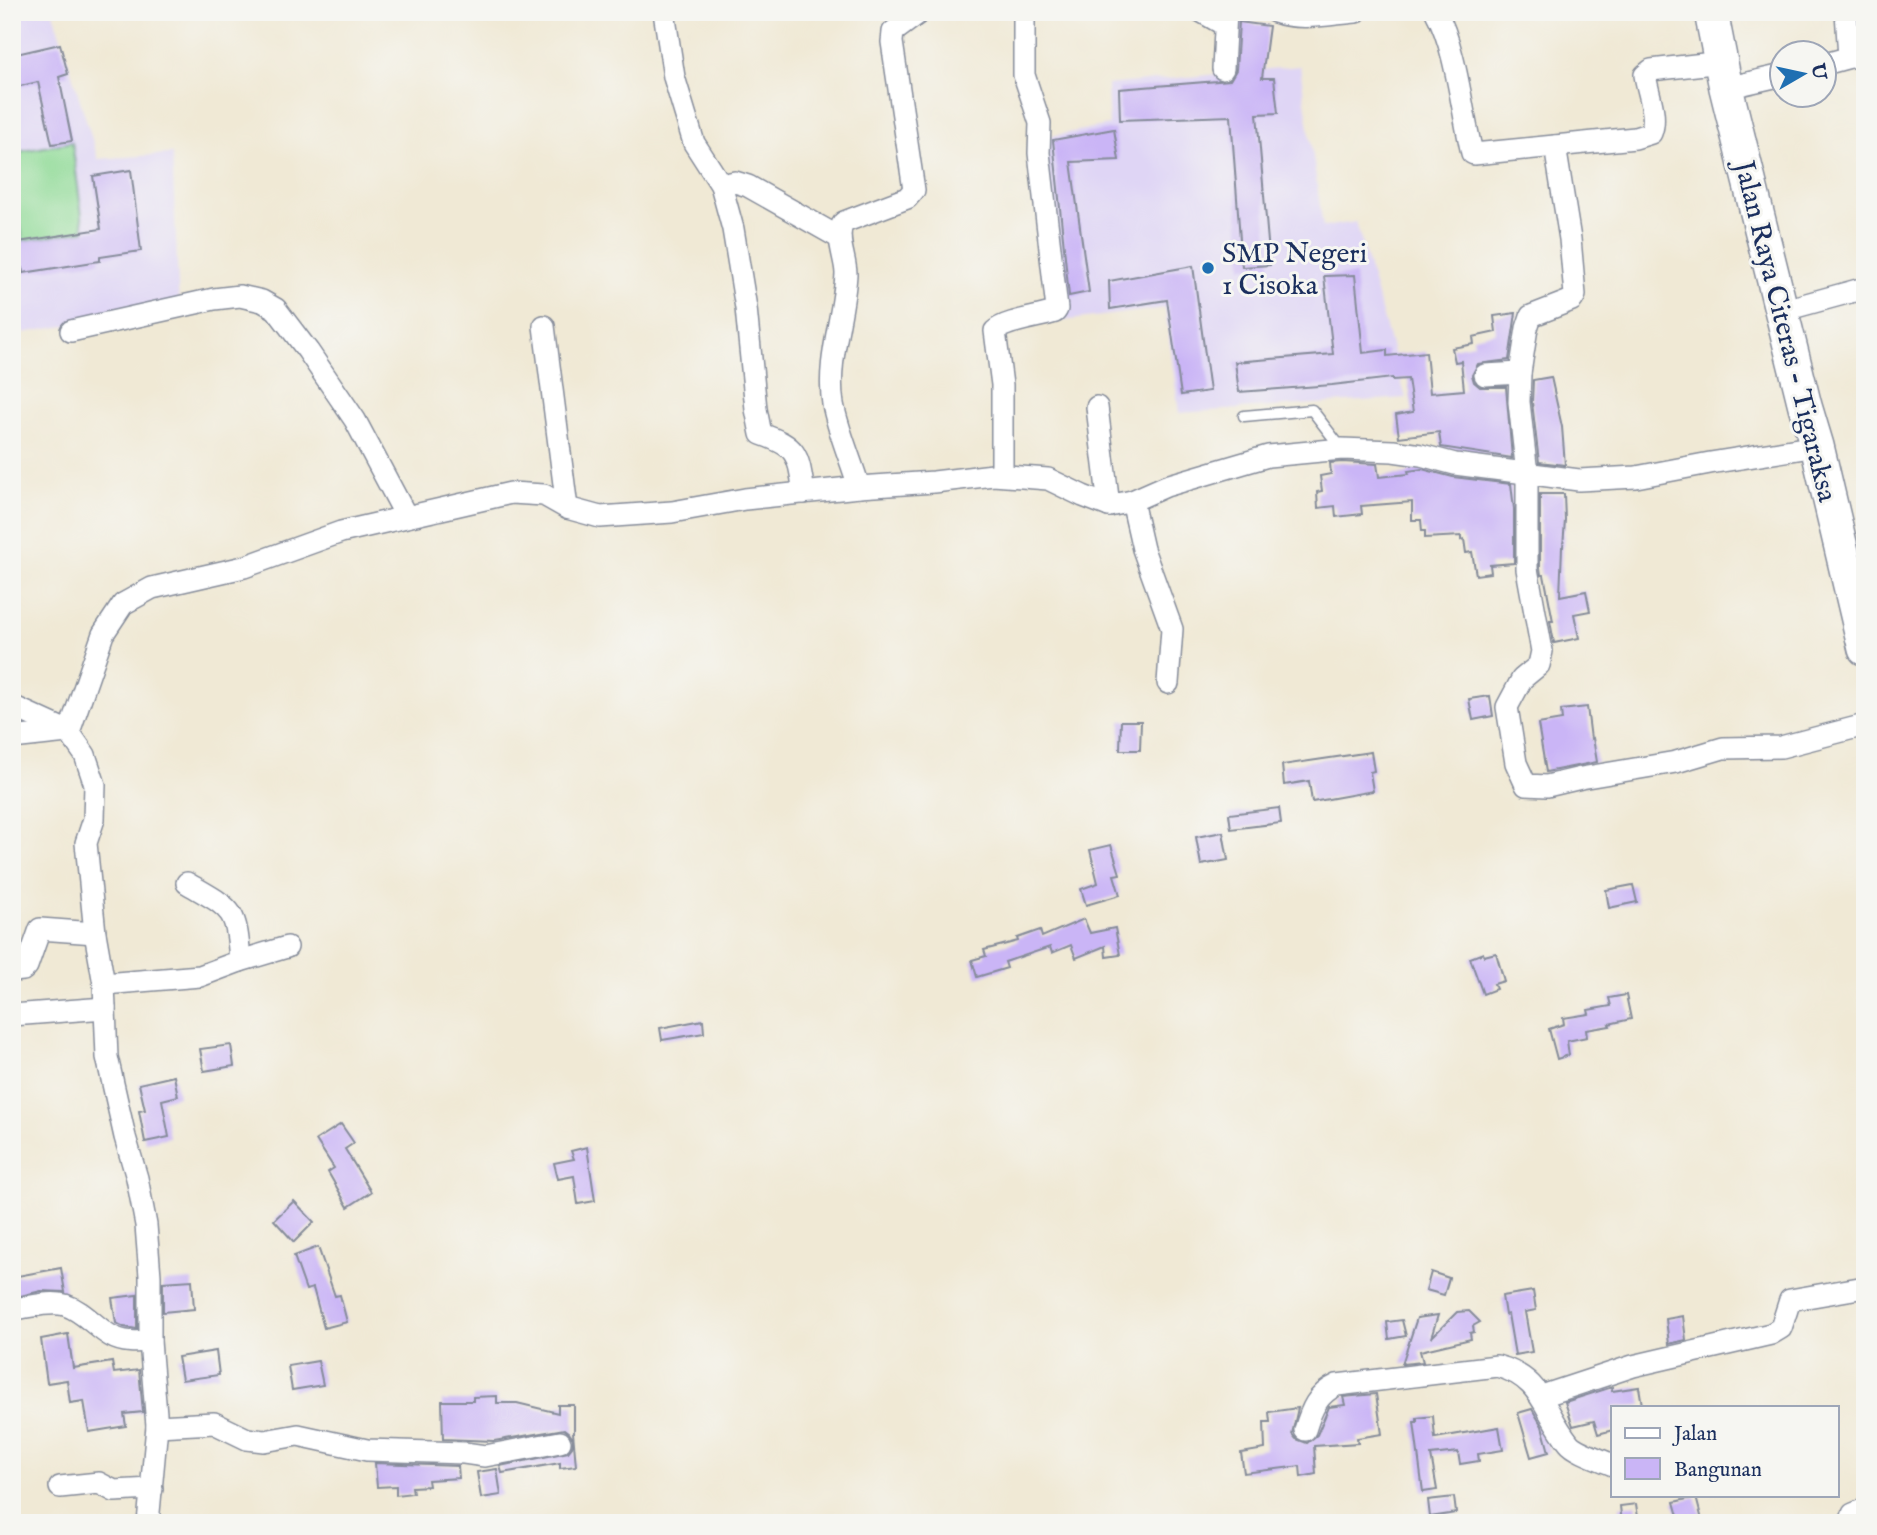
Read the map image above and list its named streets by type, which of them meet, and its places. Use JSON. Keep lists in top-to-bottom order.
{
  "streets": {
    "main road": ["Jalan Raya Citeras - Tigaraksa"]
  },
  "places": ["SMP Negeri 1 Cisoka"],
  "legend": ["Jalan", "Bangunan"],
  "north": "right"
}
